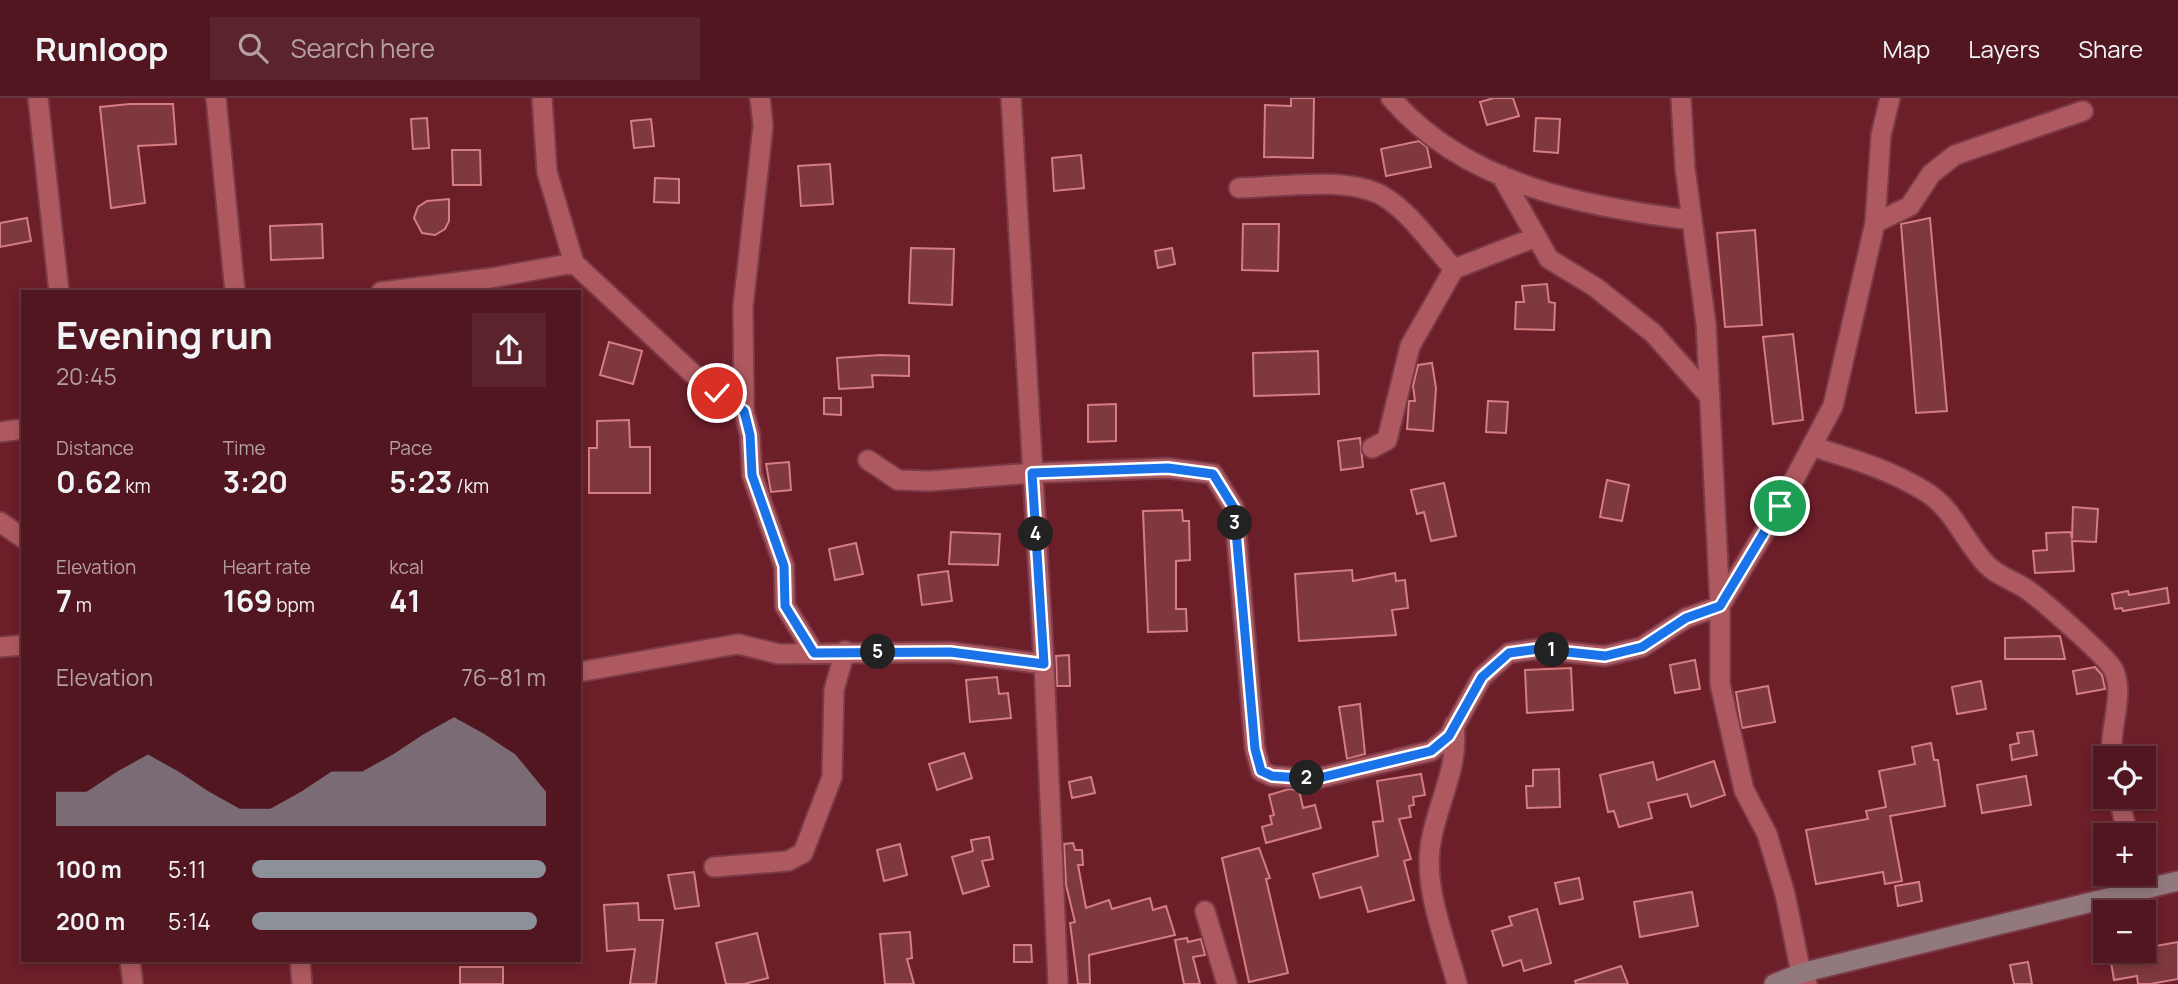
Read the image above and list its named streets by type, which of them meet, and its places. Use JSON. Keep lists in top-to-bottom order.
{
  "page": {
    "header": "Runloop",
    "search": "Search here",
    "nav": ["Map", "Layers", "Share"],
    "heading": ["Evening run", "20:45"],
    "stats": [
      ["Distance", "0.62 km"],
      ["Time", "3:20"],
      ["Pace", "5:23 /km"],
      ["Elevation", "7 m"],
      ["Heart rate", "169 bpm"],
      ["kcal", "41"]
    ],
    "pins": [
      "3",
      "4",
      "1",
      "5",
      "2"
    ],
    "chart": ["Elevation", "76–81 m"],
    "map_buttons": ["+", "−"],
    "list": [
      {
        "name": "100 m",
        "note": "5:11"
      },
      {
        "name": "200 m",
        "note": "5:14"
      }
    ]
  }
}
